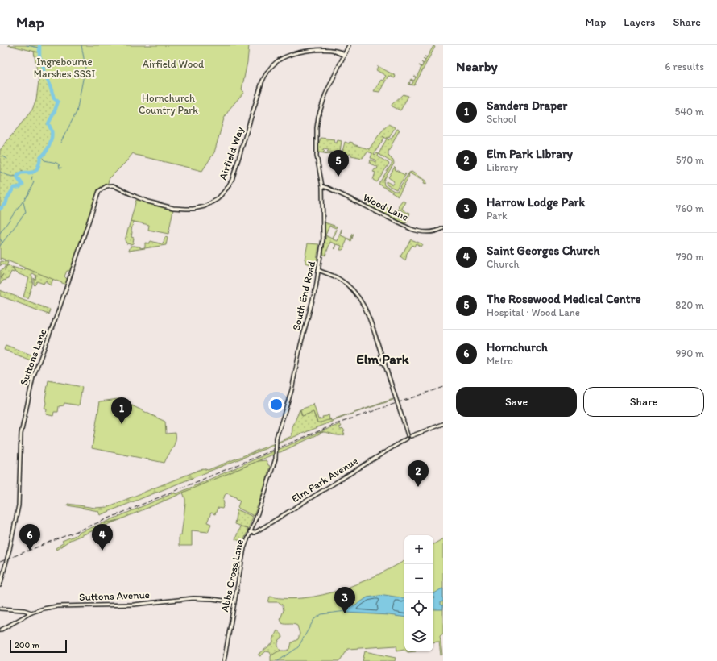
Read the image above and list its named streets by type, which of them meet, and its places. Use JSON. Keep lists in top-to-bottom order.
{
  "streets": {
    "street": [
      "Airfield Way",
      "Wood Lane",
      "South End Road",
      "Suttons Lane",
      "Elm Park Avenue",
      "Abbs Cross Lane",
      "Suttons Avenue"
    ]
  },
  "crossings": [
    ["Airfield Way", "South End Road"],
    ["Airfield Way", "Suttons Lane"],
    ["Wood Lane", "South End Road"],
    ["South End Road", "Abbs Cross Lane"],
    ["Elm Park Avenue", "Abbs Cross Lane"],
    ["Abbs Cross Lane", "Suttons Avenue"]
  ],
  "districts": ["Elm Park"],
  "parks": ["Ingrebourne Marshes SSSI", "Airfield Wood", "Hornchurch Country Park"],
  "scale_bar": "200 m",
  "page": {
    "header": "Map",
    "nav": ["Map", "Layers", "Share"],
    "heading": ["Nearby", "6 results"],
    "list": [
      {
        "mark": "1",
        "name": "Sanders Draper",
        "note": "School",
        "value": "540 m"
      },
      {
        "mark": "2",
        "name": "Elm Park Library",
        "note": "Library",
        "value": "570 m"
      },
      {
        "mark": "3",
        "name": "Harrow Lodge Park",
        "note": "Park",
        "value": "760 m"
      },
      {
        "mark": "4",
        "name": "Saint Georges Church",
        "note": "Church",
        "value": "790 m"
      },
      {
        "mark": "5",
        "name": "The Rosewood Medical Centre",
        "note": "Hospital · Wood Lane",
        "value": "820 m"
      },
      {
        "mark": "6",
        "name": "Hornchurch",
        "note": "Metro",
        "value": "990 m"
      }
    ],
    "pins": [
      "5",
      "1",
      "2",
      "4",
      "6",
      "3"
    ],
    "buttons": ["Save", "Share"],
    "map_buttons": ["+", "−"],
    "scale": "200 m"
  }
}
